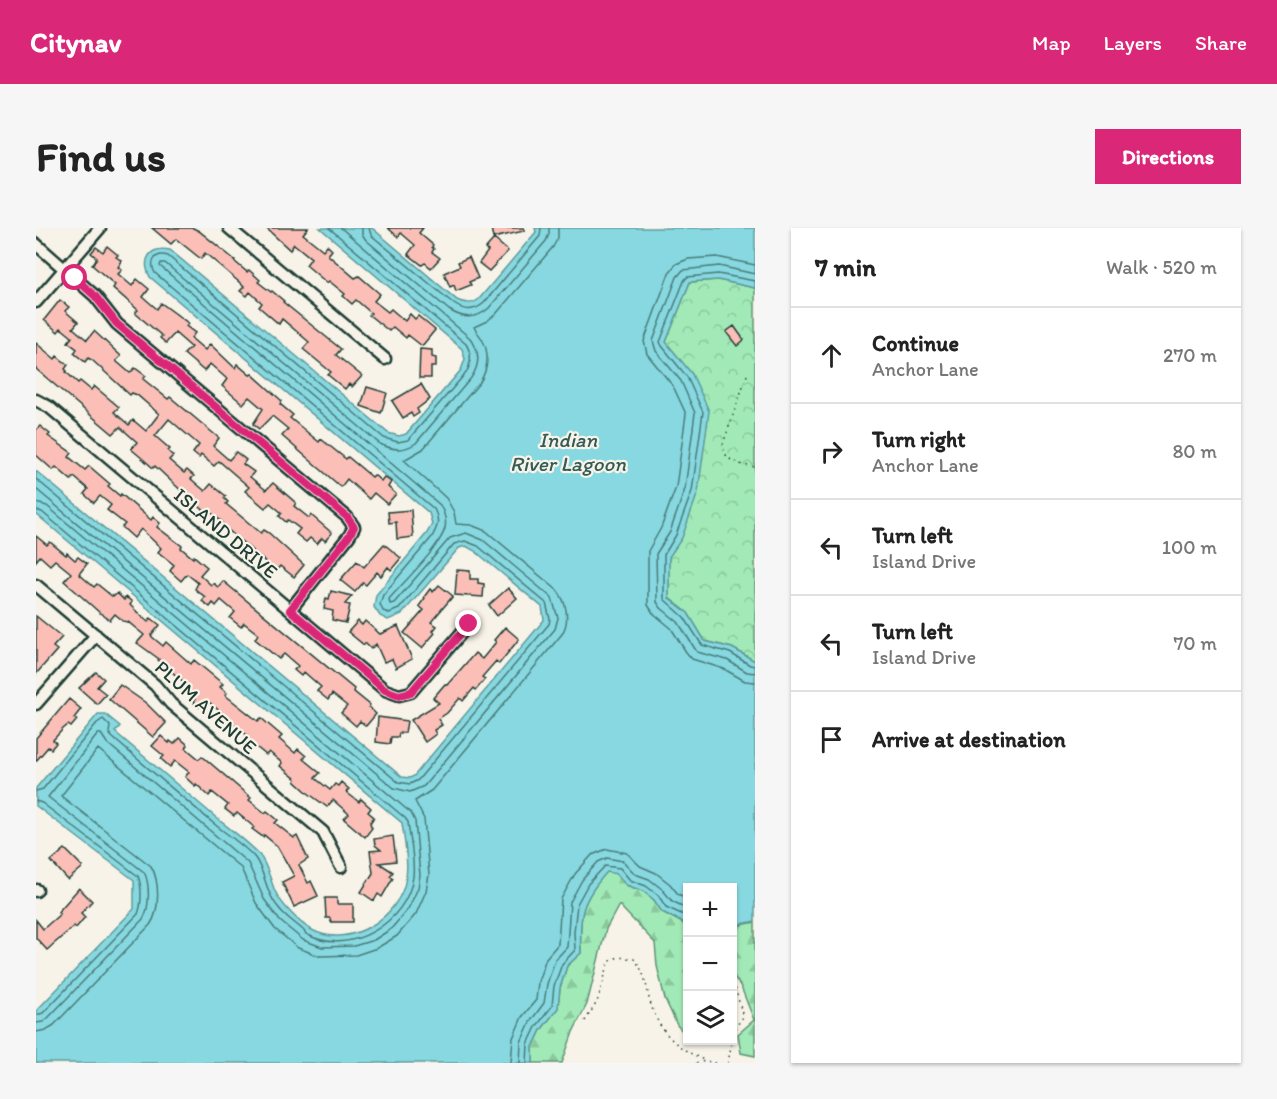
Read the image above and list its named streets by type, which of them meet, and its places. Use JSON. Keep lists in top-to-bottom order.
{
  "streets": {
    "street": ["ISLAND DRIVE", "PLUM AVENUE"]
  },
  "water": ["Indian River Lagoon"],
  "page": {
    "header": "Citynav",
    "nav": ["Map", "Layers", "Share"],
    "buttons": "Directions",
    "title": "Find us",
    "heading": ["7 min", "Walk · 520 m"],
    "list": [
      ["Continue", "Anchor Lane", "270 m"],
      ["Turn right", "Anchor Lane", "80 m"],
      ["Turn left", "Island Drive", "100 m"],
      ["Turn left", "Island Drive", "70 m"],
      "Arrive at destination"
    ],
    "map_buttons": ["+", "−"]
  }
}
